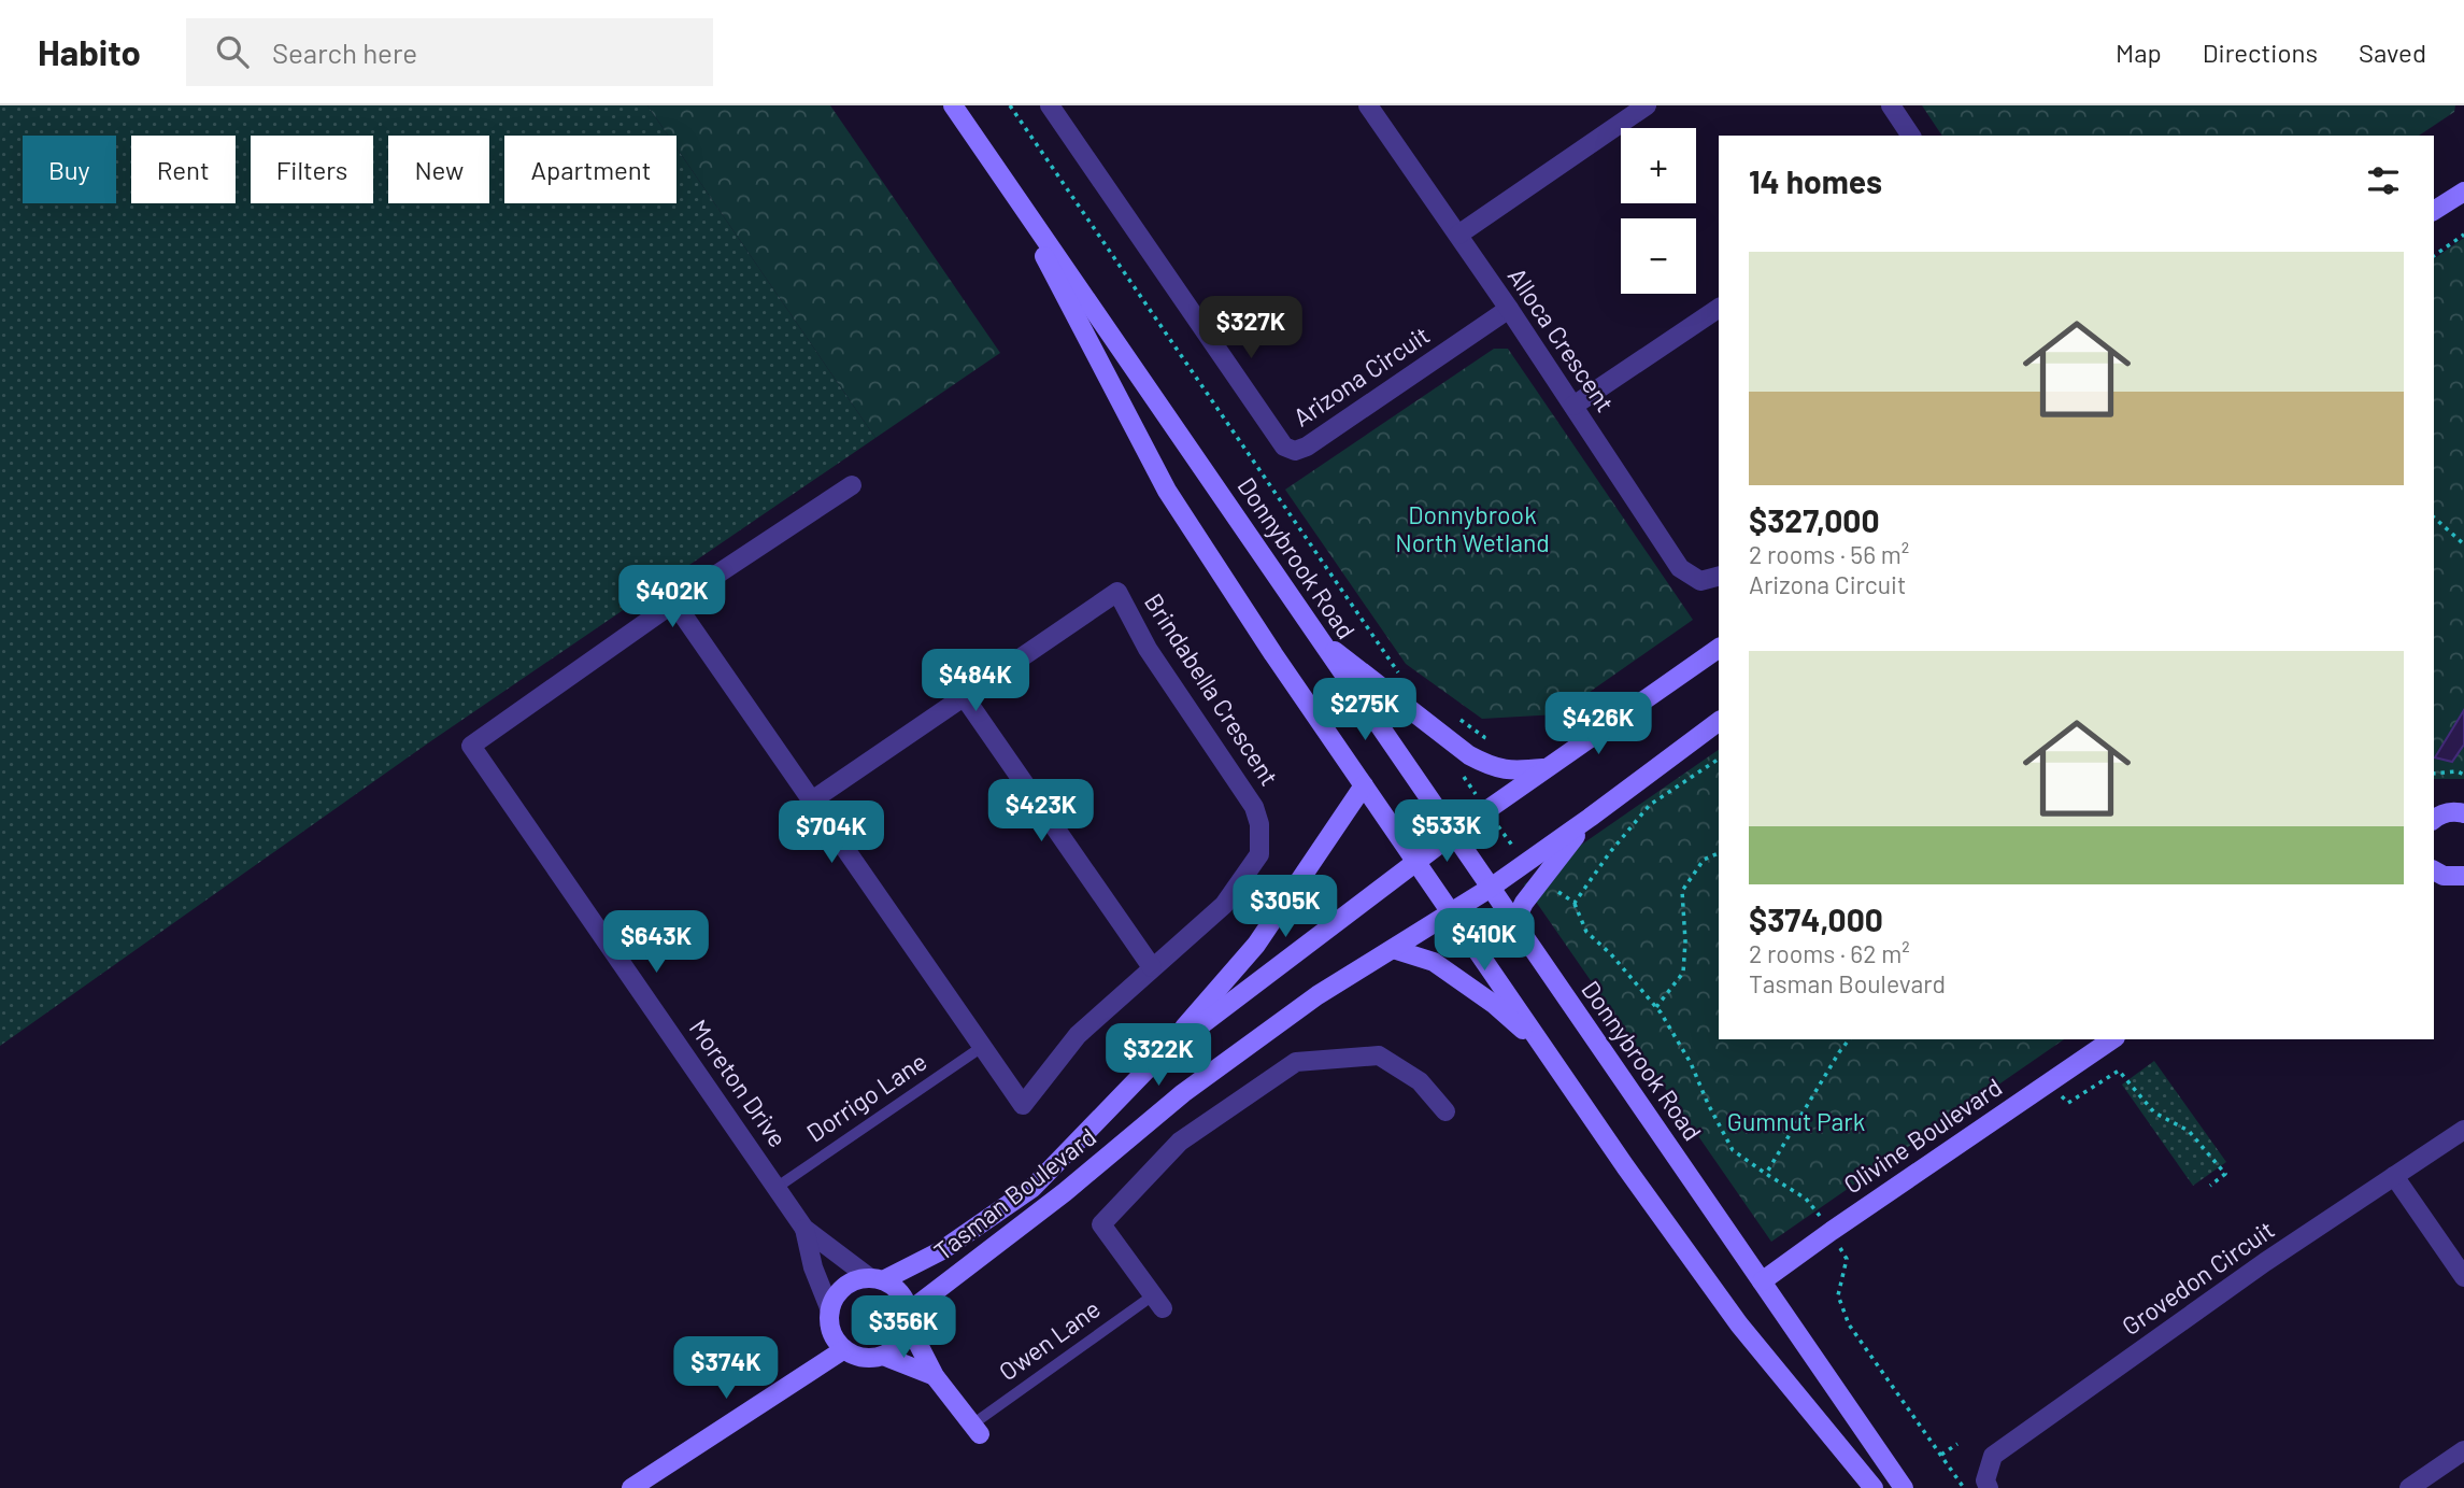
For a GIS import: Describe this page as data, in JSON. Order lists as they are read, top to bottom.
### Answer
{
  "streets": {
    "main road": ["Donnybrook Road", "Olivine Boulevard", "Tasman Boulevard"],
    "street": [
      "Alloca Crescent",
      "Arizona Circuit",
      "Brindabella Crescent",
      "Moreton Drive",
      "Grovedon Circuit"
    ],
    "lane": ["Dorrigo Lane", "Owen Lane"]
  },
  "crossings": [
    ["Alloca Crescent", "Arizona Circuit"],
    ["Donnybrook Road", "Olivine Boulevard"],
    ["Donnybrook Road", "Tasman Boulevard"],
    ["Brindabella Crescent", "Moreton Drive"],
    ["Brindabella Crescent", "Dorrigo Lane"],
    ["Moreton Drive", "Dorrigo Lane"],
    ["Moreton Drive", "Tasman Boulevard"]
  ],
  "parks": ["Donnybrook North Wetland", "Gumnut Park"],
  "page": {
    "header": "Habito",
    "search": "Search here",
    "nav": ["Map", "Directions", "Saved"],
    "map_buttons": ["+", "−"],
    "chip": [
      "Buy",
      "Rent",
      "Filters",
      "New",
      "Apartment"
    ],
    "heading": "14 homes",
    "list": [
      {
        "name": "$327,000",
        "note": "2 rooms · 56 m² · Arizona Circuit"
      },
      {
        "name": "$374,000",
        "note": "2 rooms · 62 m² · Tasman Boulevard"
      }
    ],
    "price": [
      "$327K",
      "$402K",
      "$484K",
      "$275K",
      "$426K",
      "$423K",
      "$533K",
      "$704K",
      "$305K",
      "$410K",
      "$643K",
      "$322K",
      "$356K",
      "$374K"
    ]
  }
}
